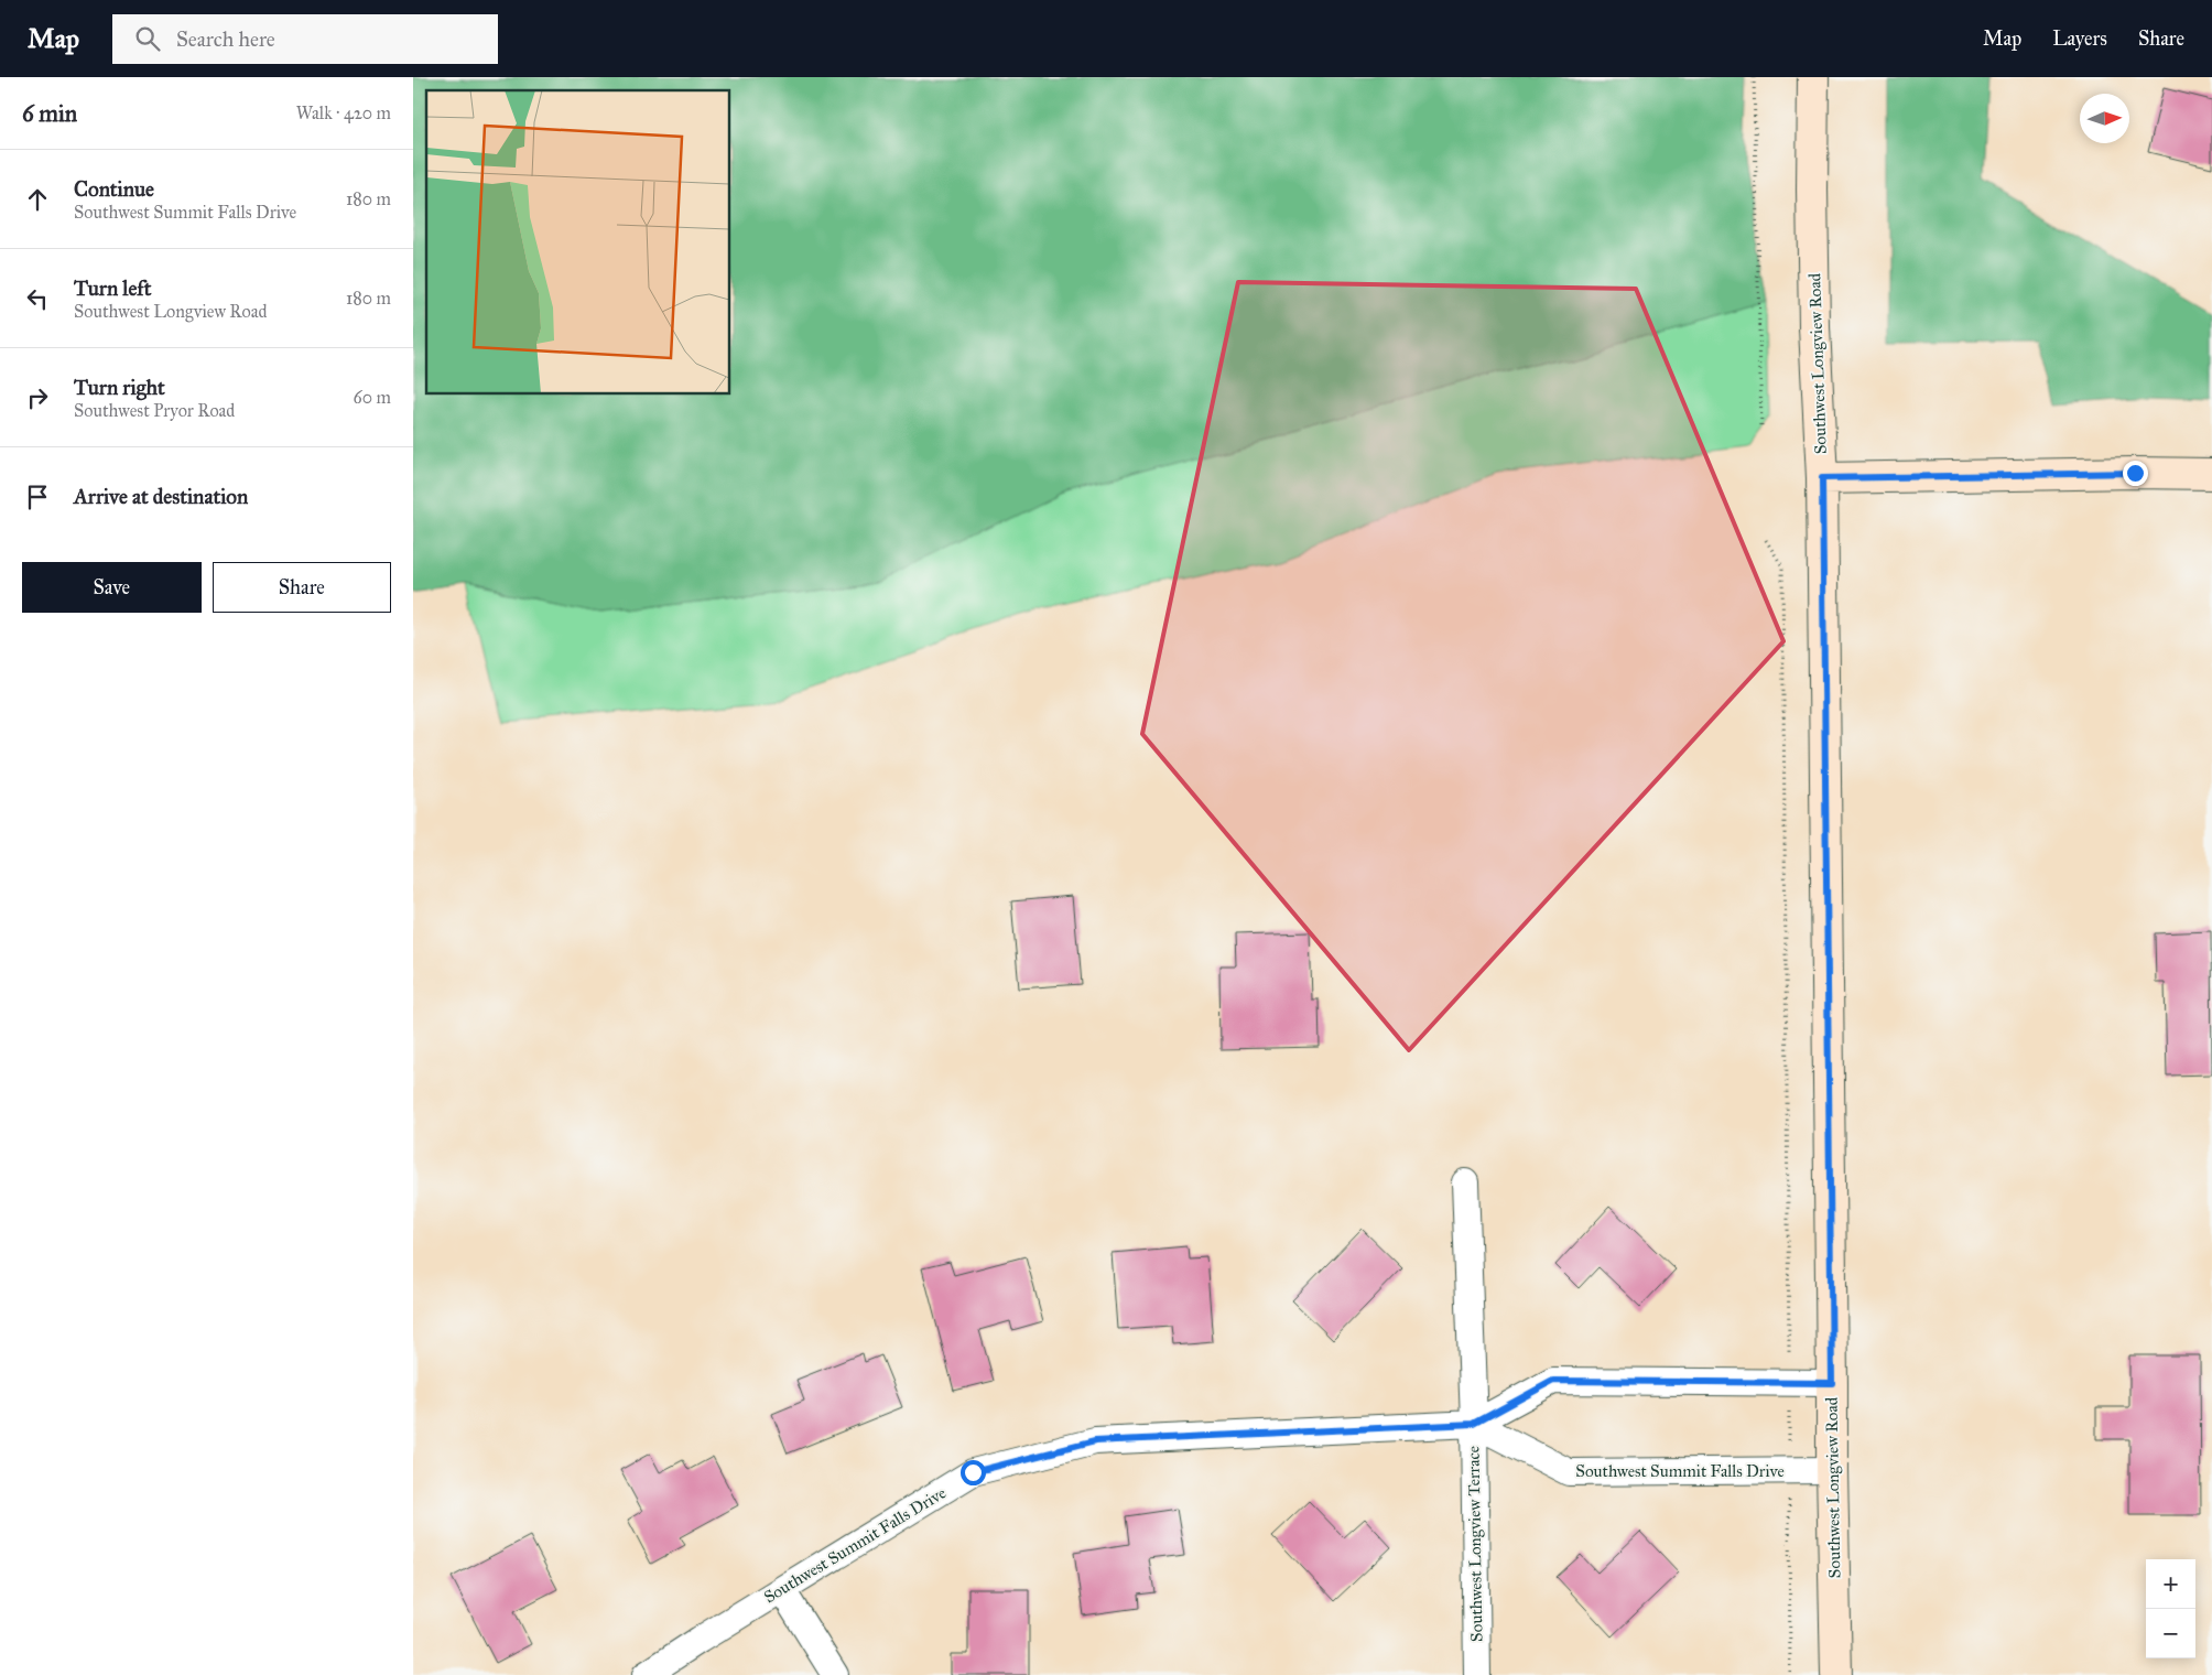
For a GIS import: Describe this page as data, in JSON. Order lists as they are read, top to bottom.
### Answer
{
  "streets": {
    "street": ["Southwest Longview Road", "Southwest Summit Falls Drive", "Southwest Longview Terrace"]
  },
  "crossings": [
    ["Southwest Longview Road", "Southwest Summit Falls Drive"],
    ["Southwest Summit Falls Drive", "Southwest Longview Terrace"]
  ],
  "north": "right",
  "page": {
    "header": "Map",
    "search": "Search here",
    "nav": ["Map", "Layers", "Share"],
    "heading": ["6 min", "Walk · 420 m"],
    "list": [
      ["Continue", "Southwest Summit Falls Drive", "180 m"],
      ["Turn left", "Southwest Longview Road", "180 m"],
      ["Turn right", "Southwest Pryor Road", "60 m"],
      "Arrive at destination"
    ],
    "buttons": ["Save", "Share"],
    "map_buttons": ["+", "−"]
  }
}
